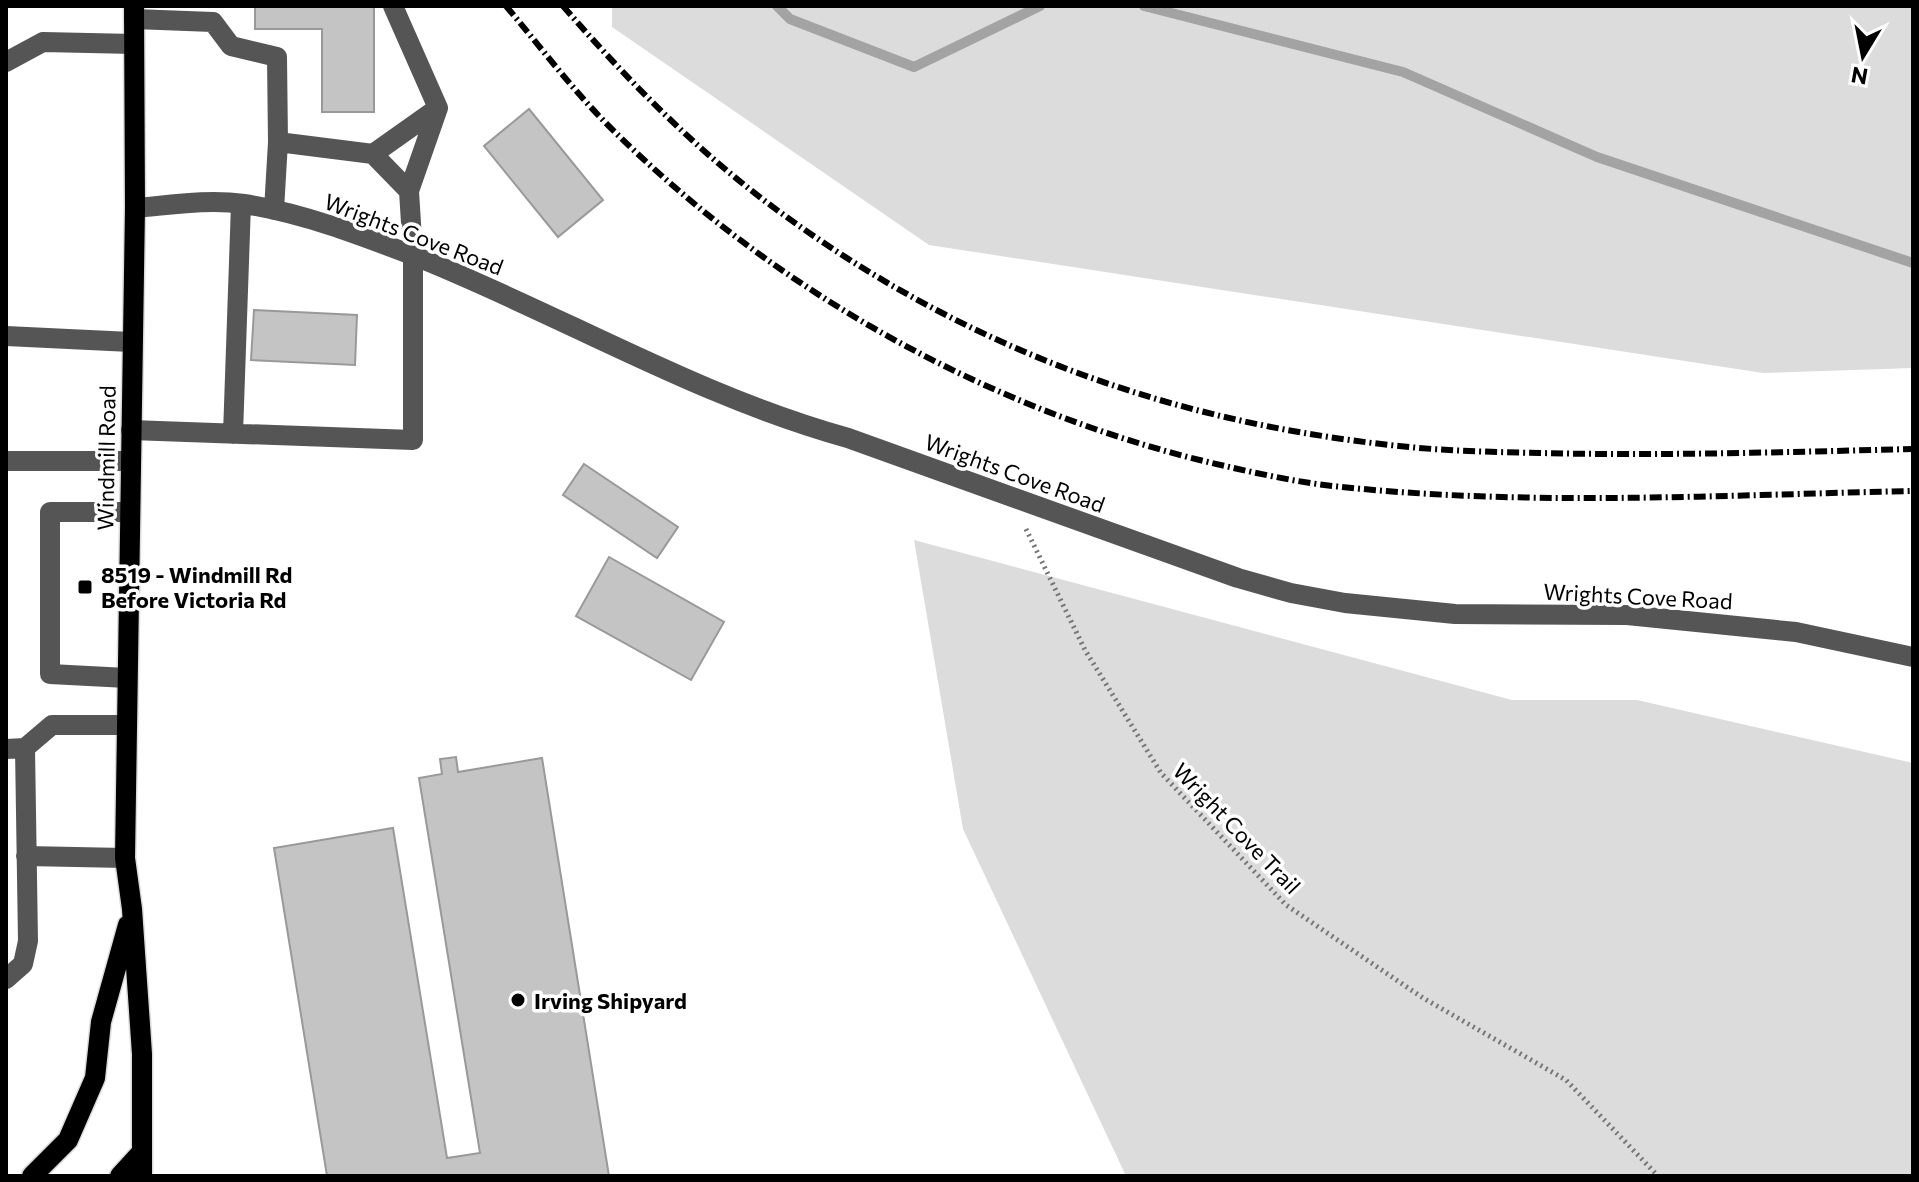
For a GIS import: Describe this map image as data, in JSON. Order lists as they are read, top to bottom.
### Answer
{
  "streets": {
    "main road": ["Windmill Road"],
    "street": ["Wrights Cove Road"],
    "path": ["Wright Cove Trail"]
  },
  "crossings": [
    ["Wrights Cove Road", "Windmill Road"],
    ["Wrights Cove Road", "Wright Cove Trail"]
  ],
  "places": {
    "transit": ["8519 - Windmill Rd Before Victoria Rd"],
    "other": ["Irving Shipyard"]
  },
  "north": "bottom"
}
